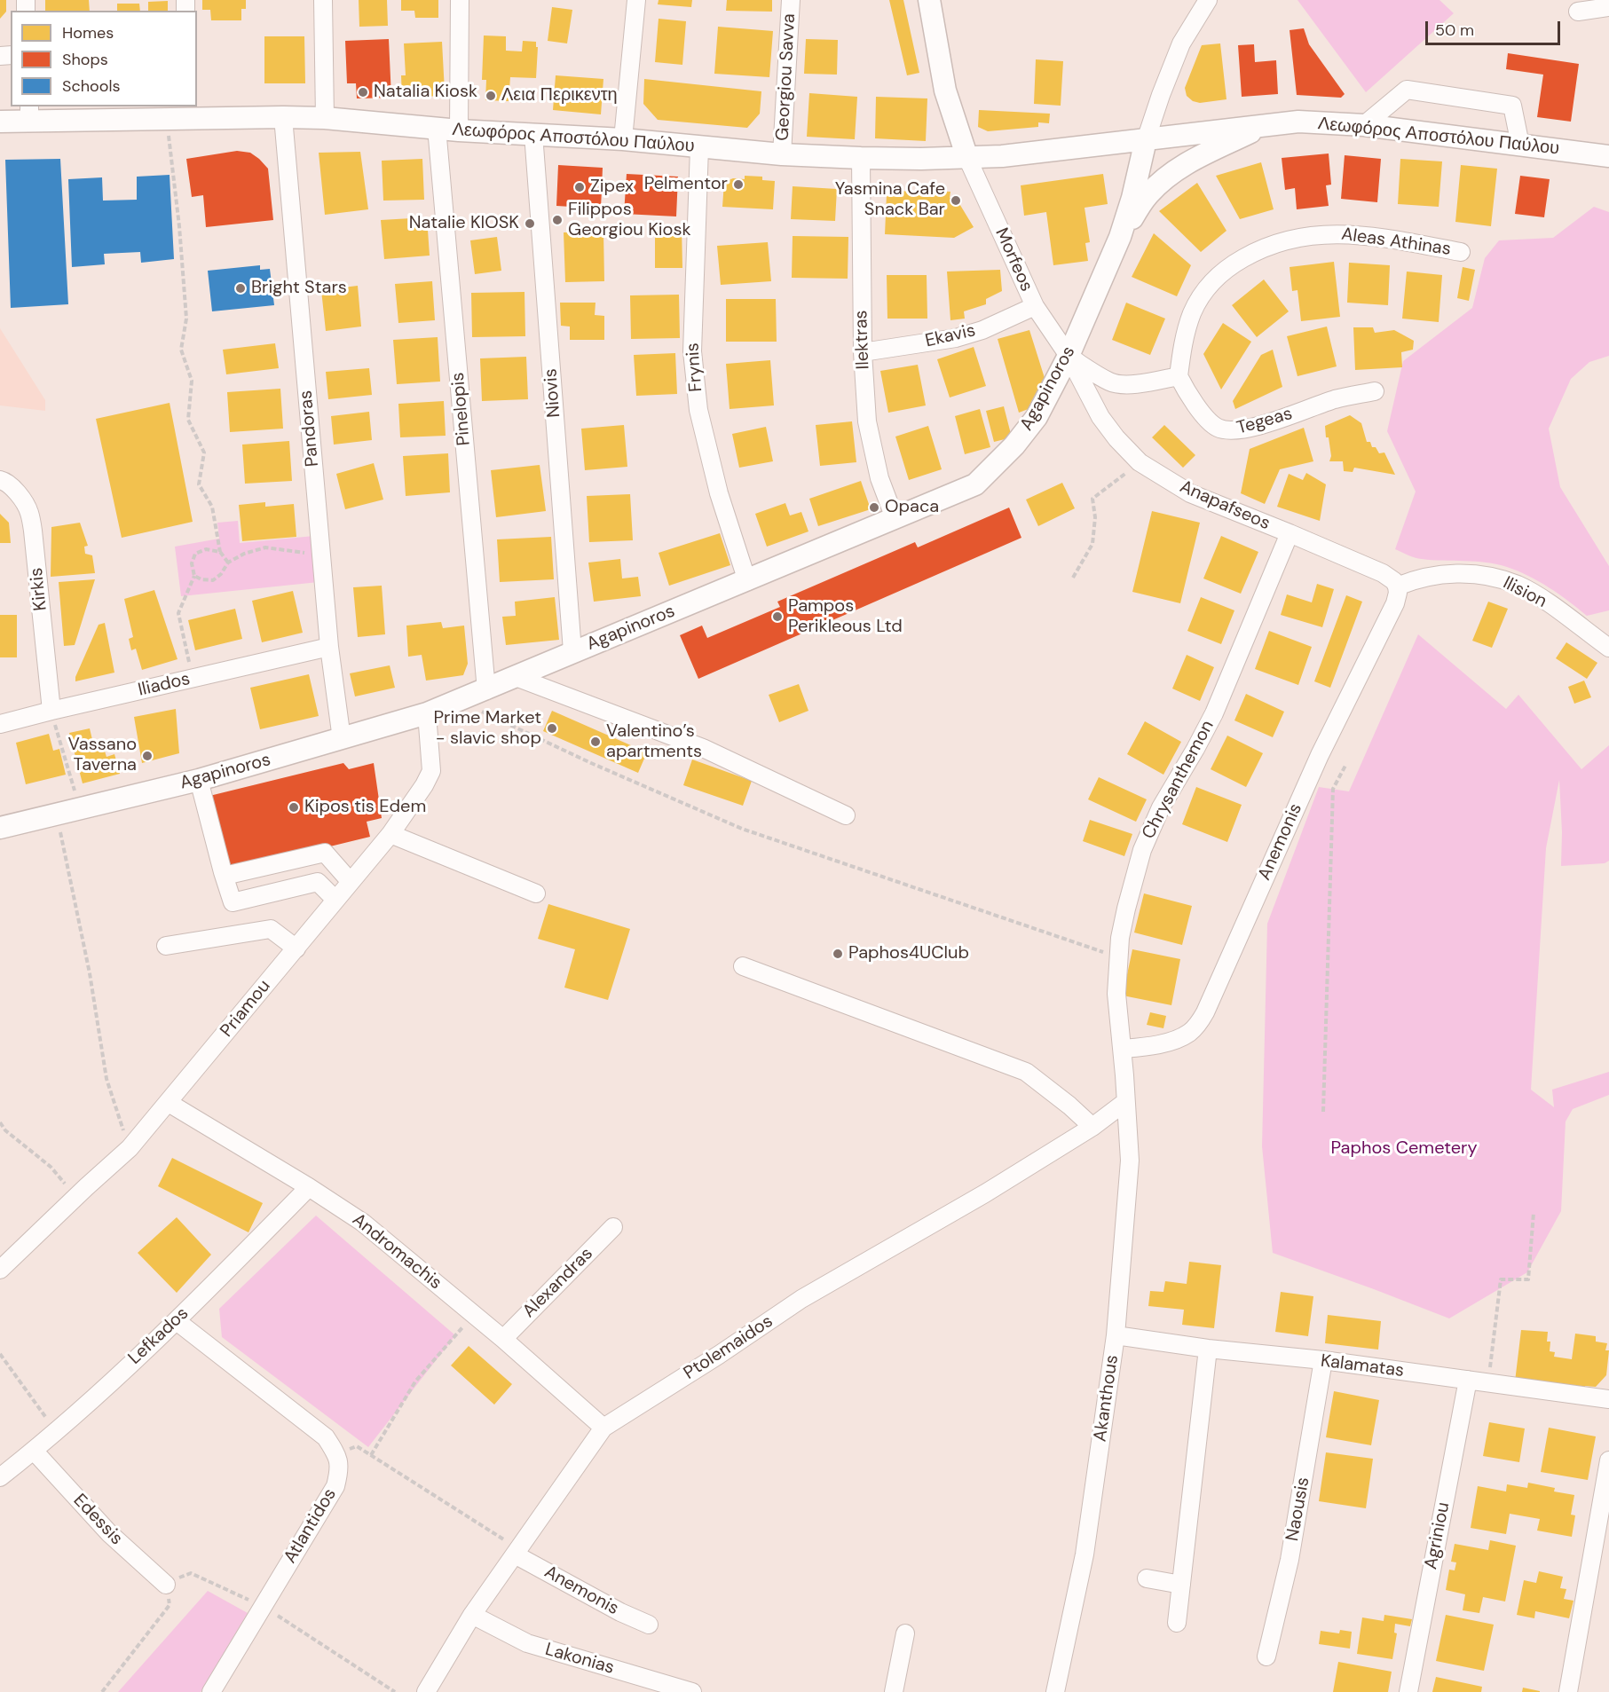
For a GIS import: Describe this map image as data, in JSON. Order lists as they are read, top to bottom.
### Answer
{
  "streets": {
    "main road": ["Λεωφόρος Αποστόλου Παύλου", "Agapinoros"],
    "street": [
      "Georgiou Savva",
      "Aleas Athinas",
      "Morfeos",
      "Ekavis",
      "Ilektras",
      "Frynis",
      "Niovis",
      "Pinelopis",
      "Tegeas",
      "Pandoras",
      "Anapafseos",
      "Kirkis",
      "Ilision",
      "Iliados",
      "Chrysanthemon",
      "Anemonis",
      "Priamou",
      "Andromachis",
      "Alexandras",
      "Lefkados",
      "Ptolemaidos",
      "Kalamatas",
      "Akanthous",
      "Naousis",
      "Edessis",
      "Atlantidos",
      "Agriniou",
      "Lakonias"
    ]
  },
  "crossings": [
    ["Georgiou Savva", "Λεωφόρος Αποστόλου Παύλου"],
    ["Λεωφόρος Αποστόλου Παύλου", "Morfeos"],
    ["Λεωφόρος Αποστόλου Παύλου", "Ilektras"],
    ["Λεωφόρος Αποστόλου Παύλου", "Frynis"],
    ["Λεωφόρος Αποστόλου Παύλου", "Niovis"],
    ["Λεωφόρος Αποστόλου Παύλου", "Pinelopis"],
    ["Λεωφόρος Αποστόλου Παύλου", "Pandoras"],
    ["Aleas Athinas", "Tegeas"],
    ["Morfeos", "Ekavis"],
    ["Morfeos", "Agapinoros"],
    ["Morfeos", "Anapafseos"],
    ["Ekavis", "Ilektras"],
    ["Ilektras", "Agapinoros"],
    ["Frynis", "Agapinoros"],
    ["Agapinoros", "Niovis"],
    ["Agapinoros", "Pinelopis"],
    ["Agapinoros", "Pandoras"],
    ["Agapinoros", "Anapafseos"],
    ["Agapinoros", "Priamou"],
    ["Pandoras", "Iliados"],
    ["Anapafseos", "Ilision"],
    ["Anapafseos", "Chrysanthemon"],
    ["Anapafseos", "Anemonis"],
    ["Kirkis", "Iliados"],
    ["Ilision", "Anemonis"],
    ["Chrysanthemon", "Anemonis"],
    ["Chrysanthemon", "Ptolemaidos"],
    ["Chrysanthemon", "Akanthous"],
    ["Anemonis", "Ptolemaidos"],
    ["Priamou", "Andromachis"],
    ["Andromachis", "Alexandras"],
    ["Andromachis", "Lefkados"],
    ["Andromachis", "Ptolemaidos"],
    ["Lefkados", "Edessis"],
    ["Ptolemaidos", "Akanthous"],
    ["Ptolemaidos", "Lakonias"],
    ["Kalamatas", "Akanthous"],
    ["Kalamatas", "Naousis"],
    ["Kalamatas", "Agriniou"]
  ],
  "parks": ["Paphos Cemetery"],
  "places": [
    "Natalia Kiosk",
    "Λεια Περικεντη",
    "Pelmentor",
    "Zipex",
    "Yasmina Cafe Snack Bar",
    "Filippos Georgiou Kiosk",
    "Natalie KIOSK",
    "Bright Stars",
    "Opaca",
    "Pampos Perikleous Ltd",
    "Prime Market - slavic shop",
    "Valentino’s apartments",
    "Vassano Taverna",
    "Kipos tis Edem",
    "Paphos4UClub"
  ],
  "legend": ["Homes", "Shops", "Schools"],
  "scale_bar": "50 m"
}
